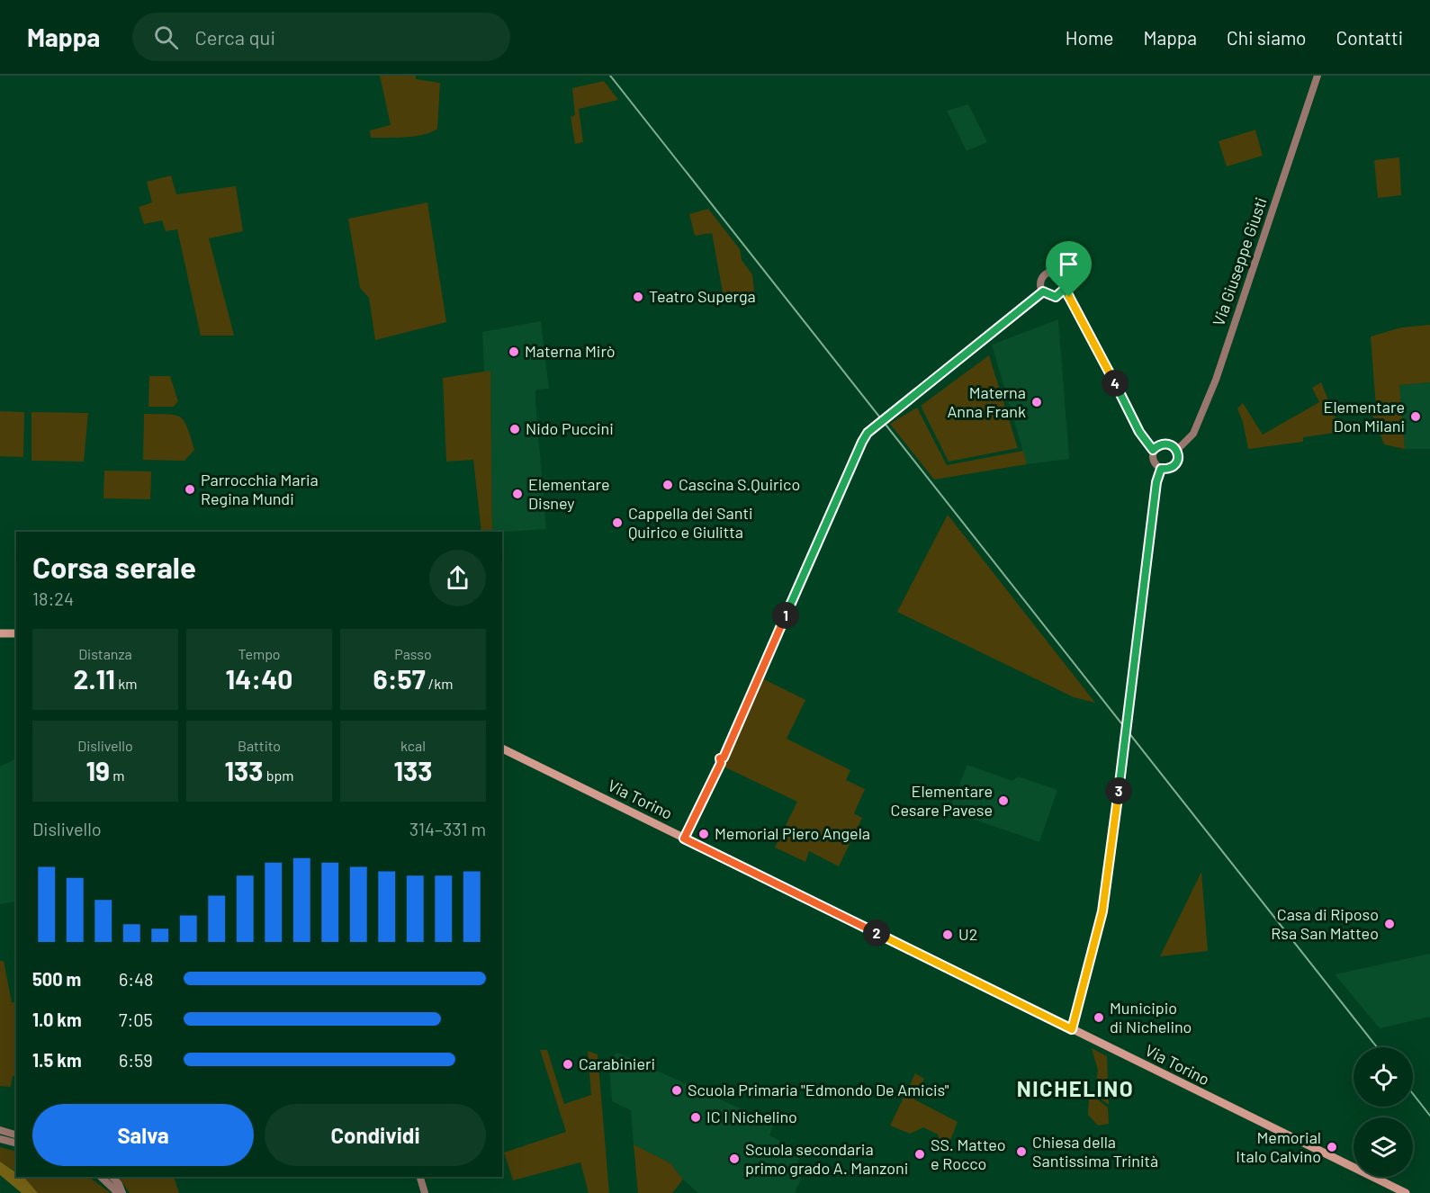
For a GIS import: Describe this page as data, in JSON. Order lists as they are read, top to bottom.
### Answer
{
  "streets": {
    "main road": ["Via Torino"],
    "street": ["Via Giuseppe Giusti"]
  },
  "districts": ["NICHELINO"],
  "places": [
    "Teatro Superga",
    "Materna Mirò",
    "Materna Anna Frank",
    "Elementare Don Milani",
    "Nido Puccini",
    "Cascina S.Quirico",
    "Parrocchia Maria Regina Mundi",
    "Elementare Disney",
    "Cappella dei Santi Quirico e Giulitta",
    "Elementare Cesare Pavese",
    "Memorial Piero Angela",
    "Casa di Riposo Rsa San Matteo",
    "U2",
    "Municipio di Nichelino",
    "Carabinieri",
    "Scuola Primaria \"Edmondo De Amicis\"",
    "IC I Nichelino",
    "Memorial Italo Calvino",
    "Chiesa della Santissima Trinità",
    "SS. Matteo e Rocco",
    "Scuola secondaria primo grado A. Manzoni"
  ],
  "page": {
    "header": "Mappa",
    "search": "Cerca qui",
    "nav": [
      "Home",
      "Mappa",
      "Chi siamo",
      "Contatti"
    ],
    "pins": [
      "4",
      "1",
      "3",
      "2"
    ],
    "heading": ["Corsa serale", "18:24"],
    "stats": [
      ["Distanza", "2.11 km"],
      ["Tempo", "14:40"],
      ["Passo", "6:57 /km"],
      ["Dislivello", "19 m"],
      ["Battito", "133 bpm"],
      ["kcal", "133"]
    ],
    "chart": ["Dislivello", "314–331 m"],
    "list": [
      {
        "name": "500 m",
        "note": "6:48"
      },
      {
        "name": "1.0 km",
        "note": "7:05"
      },
      {
        "name": "1.5 km",
        "note": "6:59"
      }
    ],
    "buttons": ["Salva", "Condividi"]
  }
}
